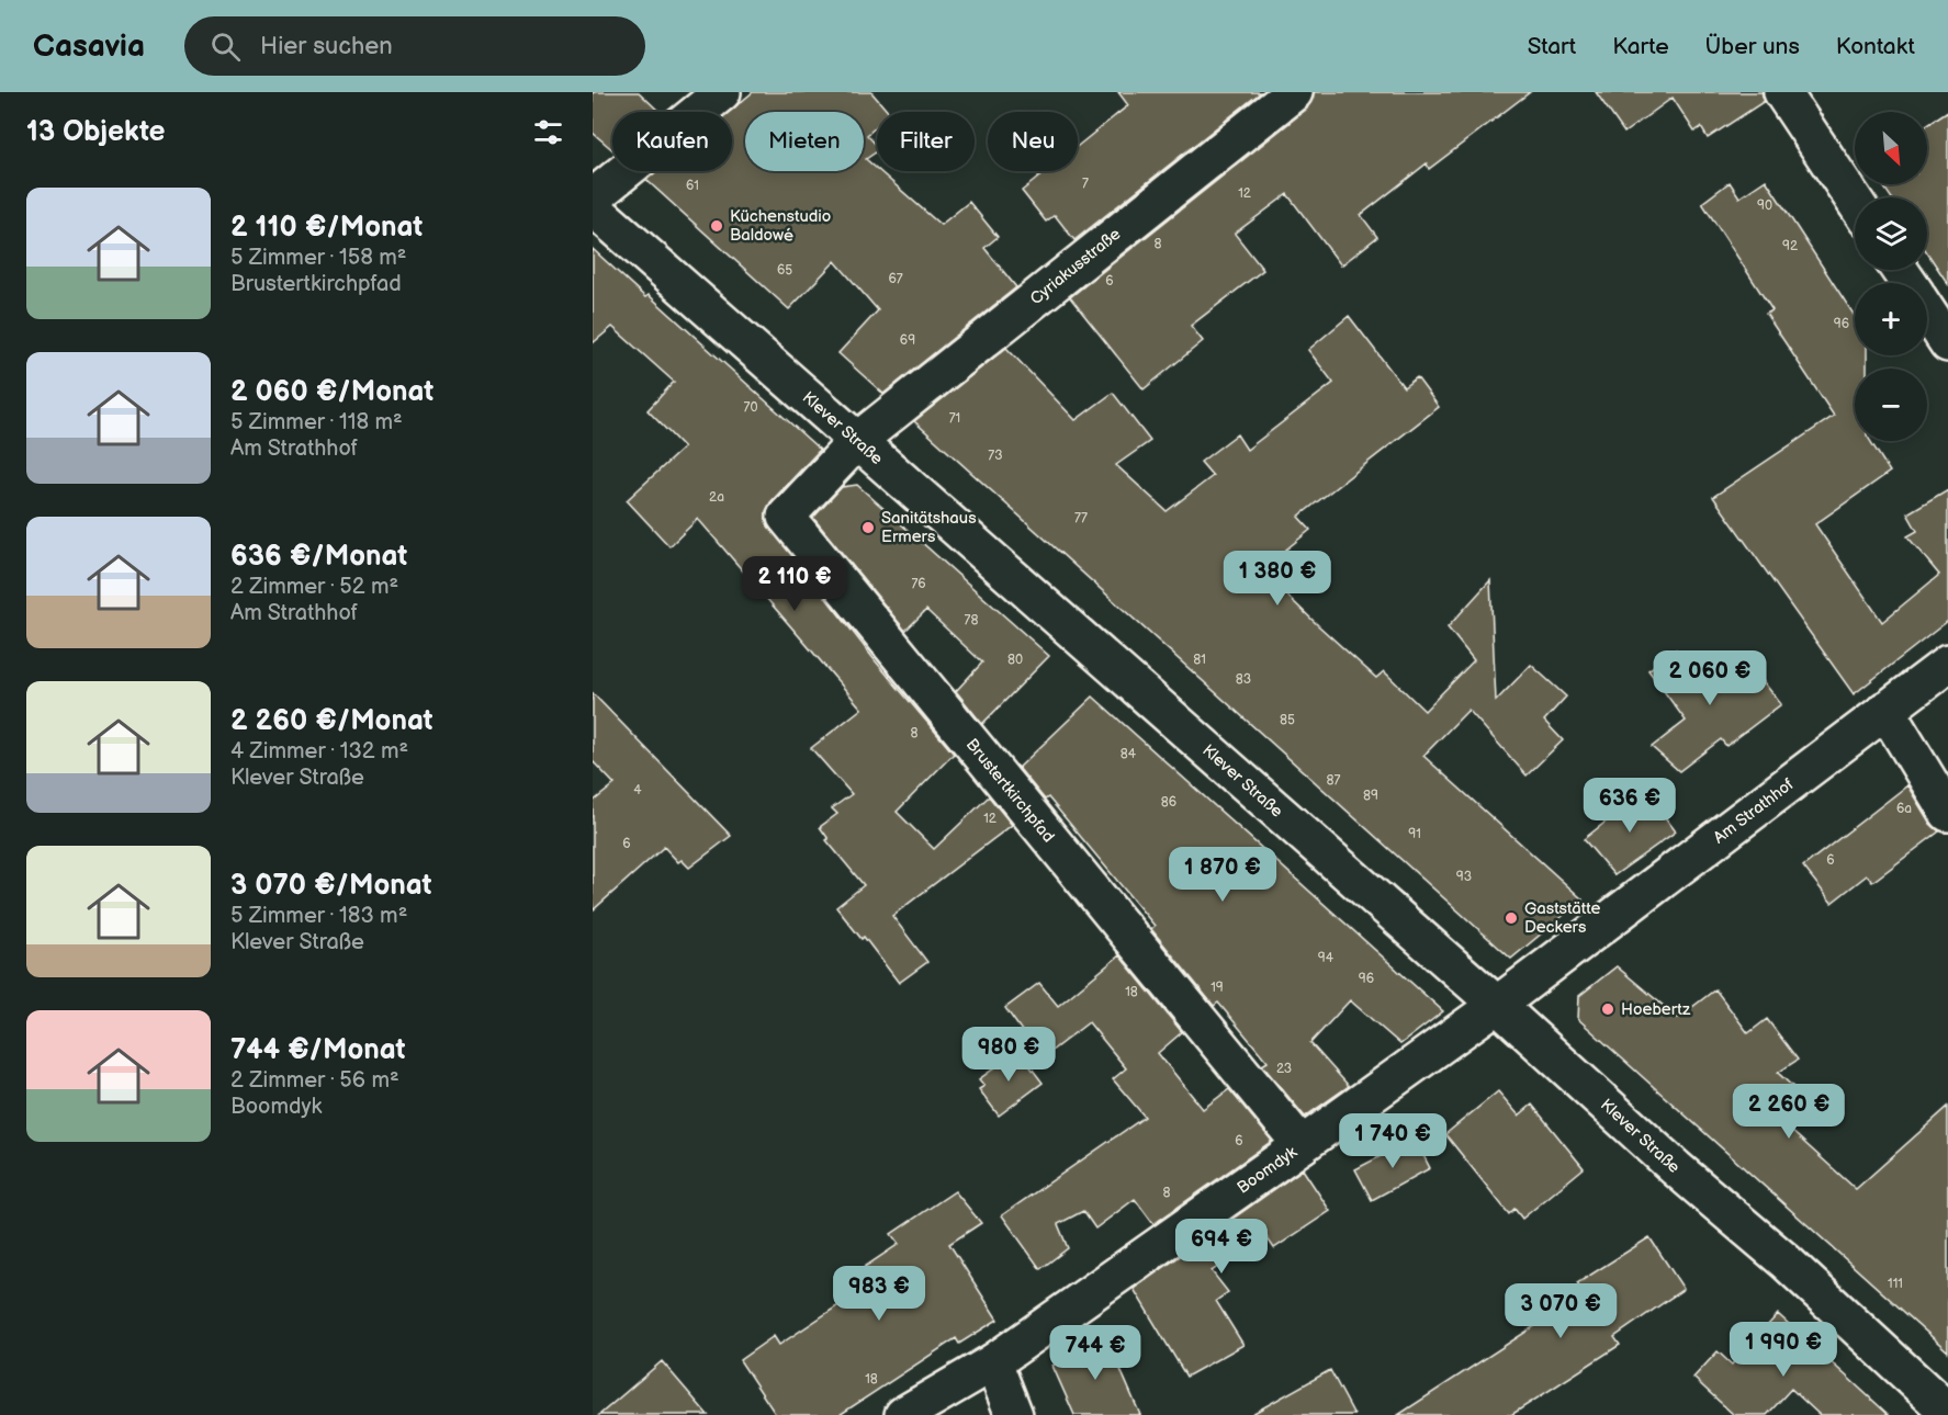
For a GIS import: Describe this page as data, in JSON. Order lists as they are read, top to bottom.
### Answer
{
  "streets": {
    "street": [
      "Cyriakusstraße",
      "Klever Straße",
      "Brustertkirchpfad",
      "Am Strathhof",
      "Boomdyk"
    ]
  },
  "crossings": [
    ["Cyriakusstraße", "Klever Straße"],
    ["Cyriakusstraße", "Brustertkirchpfad"],
    ["Klever Straße", "Brustertkirchpfad"],
    ["Klever Straße", "Am Strathhof"],
    ["Klever Straße", "Boomdyk"],
    ["Brustertkirchpfad", "Boomdyk"],
    ["Am Strathhof", "Boomdyk"]
  ],
  "places": [
    "Küchenstudio Baldowé",
    "Sanitätshaus Ermers",
    "Gaststätte Deckers",
    "Hoebertz"
  ],
  "house_numbers": [
    "7",
    "61",
    "12",
    "90",
    "8",
    "92",
    "65",
    "67",
    "6",
    "96",
    "69",
    "70",
    "71",
    "73",
    "2a",
    "77",
    "76",
    "78",
    "80",
    "81",
    "83",
    "85",
    "8",
    "84",
    "87",
    "4",
    "89",
    "86",
    "6a",
    "12",
    "91",
    "6",
    "6",
    "93",
    "94",
    "96",
    "19",
    "18",
    "23",
    "6",
    "8",
    "111",
    "18"
  ],
  "north": "bottom right",
  "page": {
    "header": "Casavia",
    "search": "Hier suchen",
    "nav": [
      "Start",
      "Karte",
      "Über uns",
      "Kontakt"
    ],
    "heading": "13 Objekte",
    "map_buttons": ["+", "−"],
    "chip": [
      "Kaufen",
      "Mieten",
      "Filter",
      "Neu"
    ],
    "list": [
      {
        "name": "2 110 €/Monat",
        "note": "5 Zimmer · 158 m² · Brustertkirchpfad"
      },
      {
        "name": "2 060 €/Monat",
        "note": "5 Zimmer · 118 m² · Am Strathhof"
      },
      {
        "name": "636 €/Monat",
        "note": "2 Zimmer · 52 m² · Am Strathhof"
      },
      {
        "name": "2 260 €/Monat",
        "note": "4 Zimmer · 132 m² · Klever Straße"
      },
      {
        "name": "3 070 €/Monat",
        "note": "5 Zimmer · 183 m² · Klever Straße"
      },
      {
        "name": "744 €/Monat",
        "note": "2 Zimmer · 56 m² · Boomdyk"
      }
    ],
    "price": [
      "1 380 €",
      "2 110 €",
      "2 060 €",
      "636 €",
      "1 870 €",
      "980 €",
      "2 260 €",
      "1 740 €",
      "694 €",
      "983 €",
      "3 070 €",
      "1 990 €",
      "744 €"
    ]
  }
}
